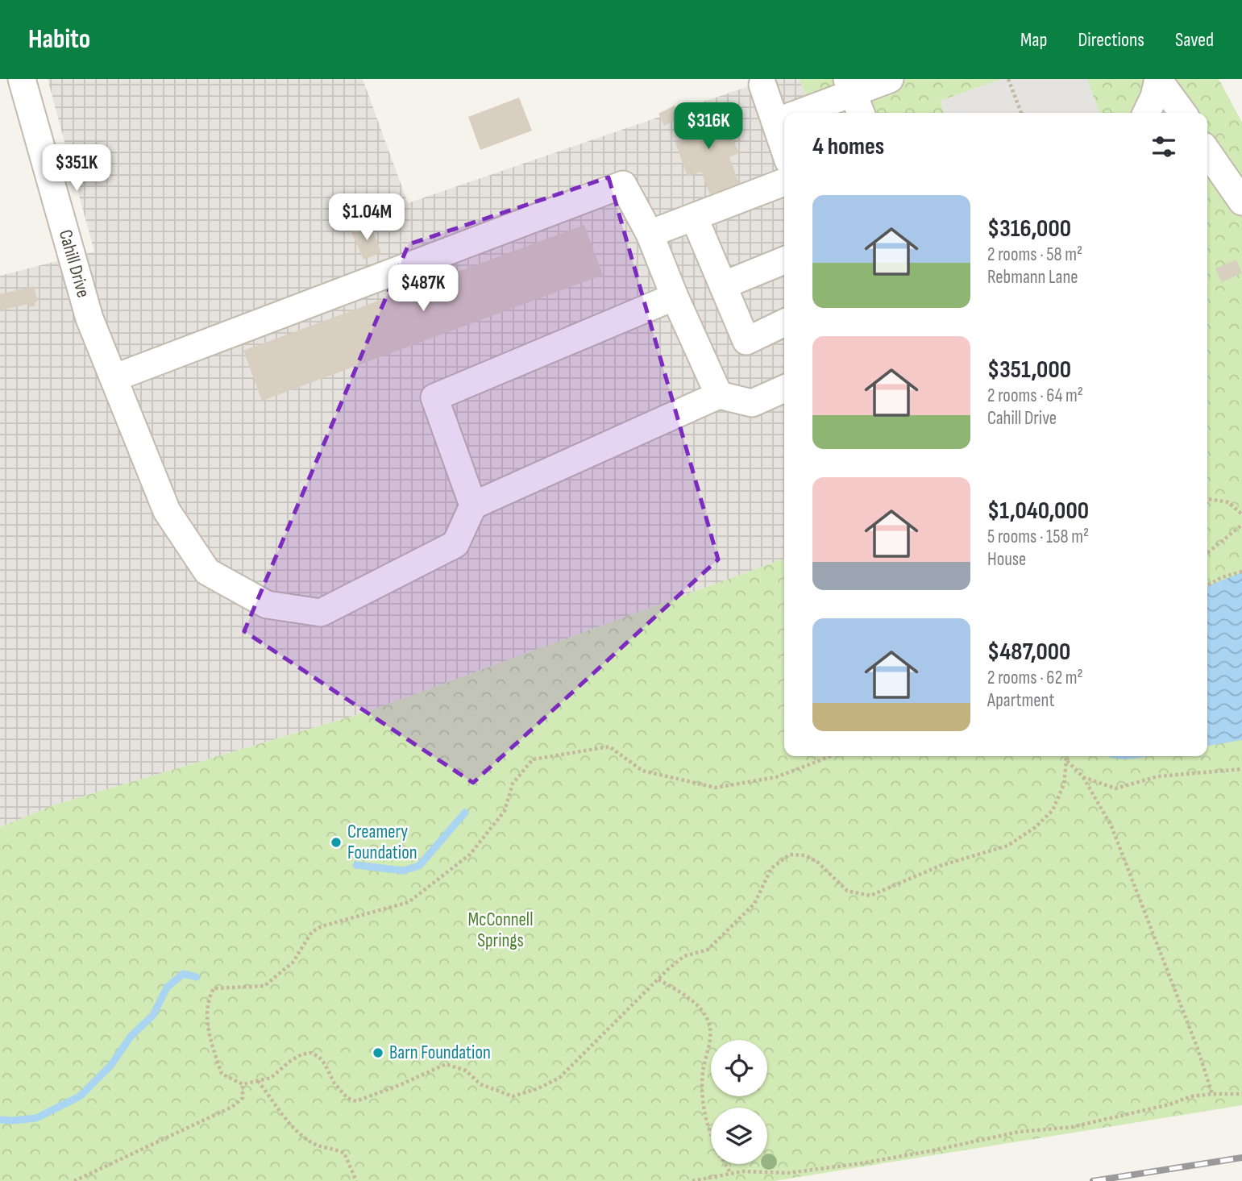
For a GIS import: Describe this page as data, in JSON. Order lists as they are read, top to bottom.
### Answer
{
  "streets": {
    "street": ["Cahill Drive"]
  },
  "parks": ["McConnell Springs"],
  "places": ["Creamery Foundation", "Barn Foundation"],
  "page": {
    "header": "Habito",
    "nav": ["Map", "Directions", "Saved"],
    "price": [
      "$316K",
      "$351K",
      "$1.04M",
      "$487K"
    ],
    "heading": "4 homes",
    "list": [
      {
        "name": "$316,000",
        "note": "2 rooms · 58 m² · Rebmann Lane"
      },
      {
        "name": "$351,000",
        "note": "2 rooms · 64 m² · Cahill Drive"
      },
      {
        "name": "$1,040,000",
        "note": "5 rooms · 158 m² · House"
      },
      {
        "name": "$487,000",
        "note": "2 rooms · 62 m² · Apartment"
      }
    ]
  }
}
